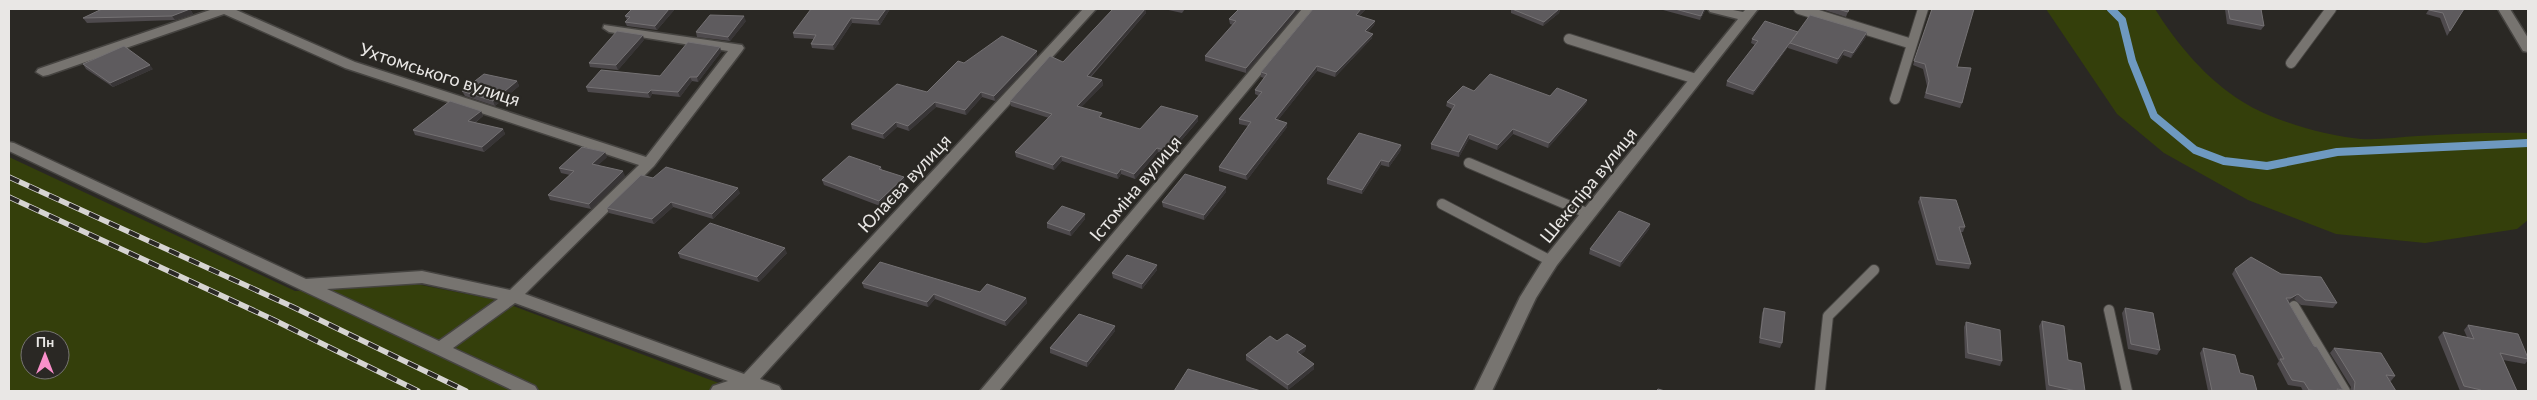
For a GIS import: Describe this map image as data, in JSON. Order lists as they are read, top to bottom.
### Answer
{
  "streets": {
    "street": [
      "Ухтомського вулиця",
      "Юлаєва вулиця",
      "Шекспіра вулиця",
      "Істоміна вулиця"
    ]
  },
  "north": "top"
}
